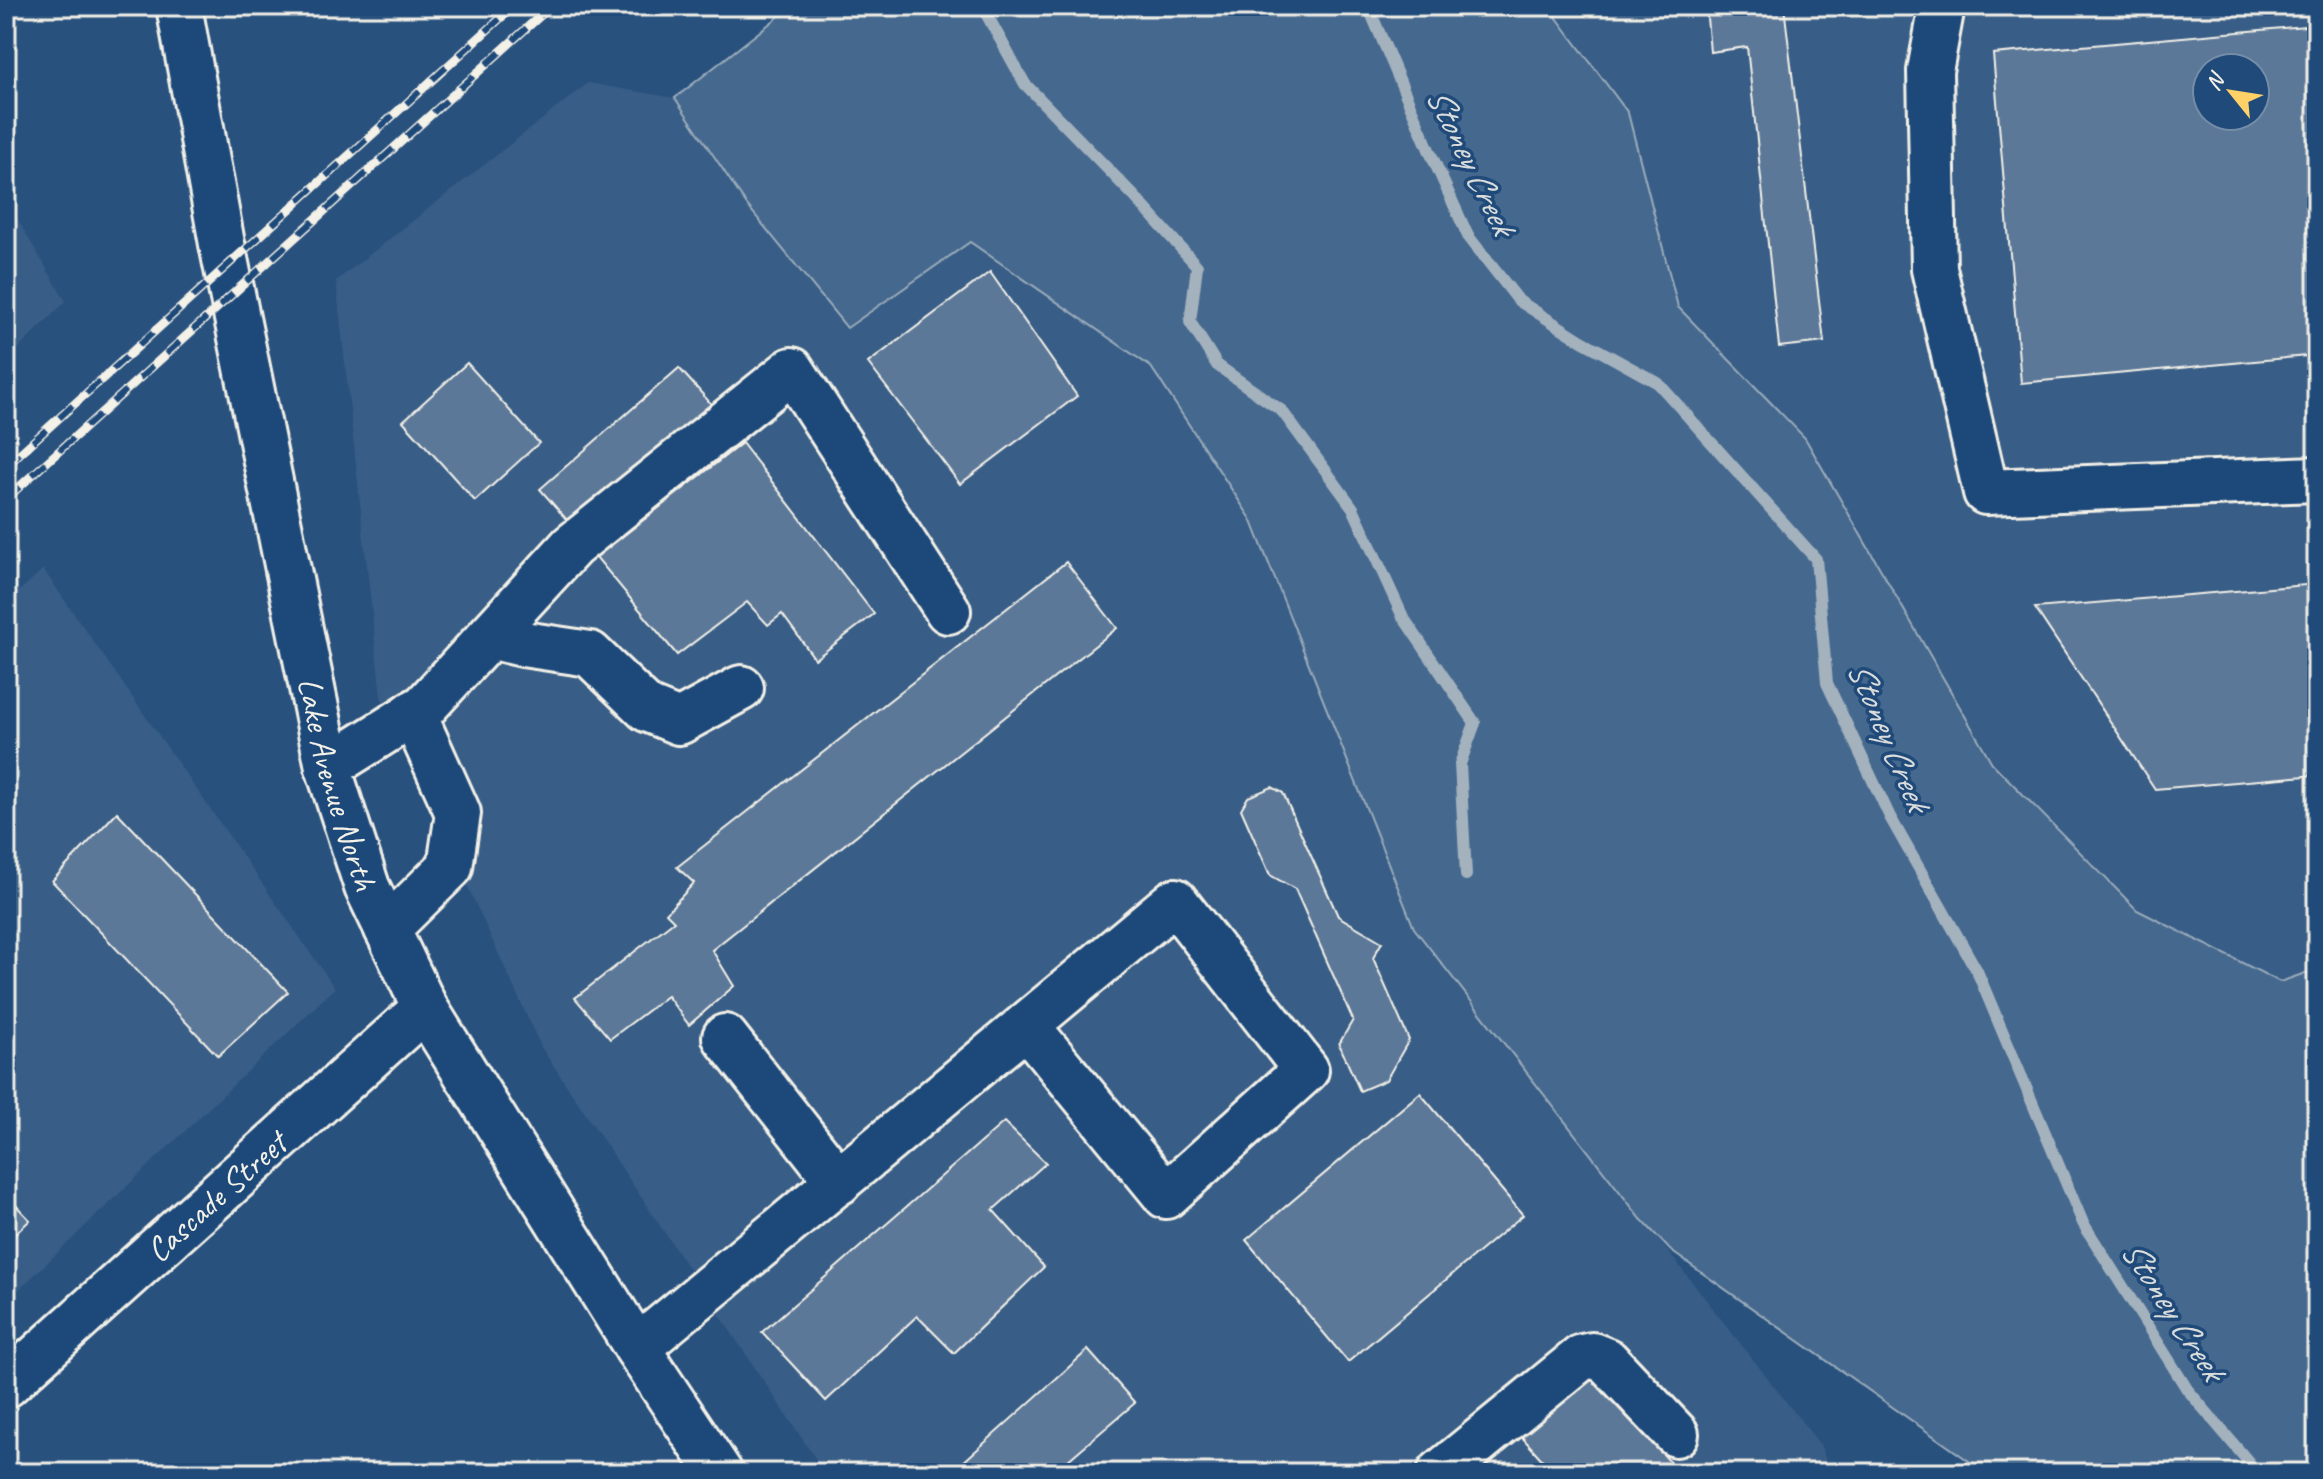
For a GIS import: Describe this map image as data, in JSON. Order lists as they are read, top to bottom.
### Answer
{
  "streets": {
    "street": ["Lake Avenue North", "Cascade Street"]
  },
  "crossings": [
    ["Lake Avenue North", "Cascade Street"]
  ],
  "water": ["Stoney Creek"],
  "north": "top left"
}
